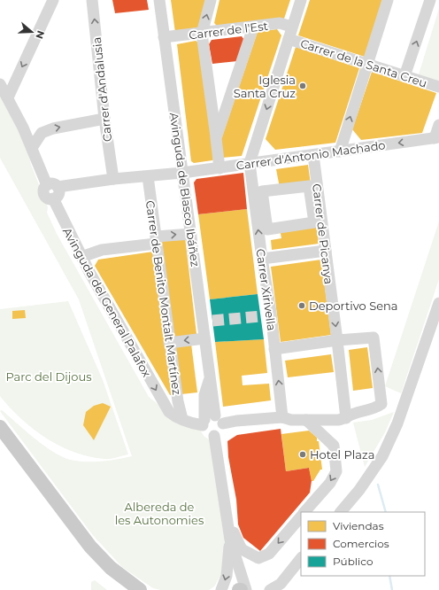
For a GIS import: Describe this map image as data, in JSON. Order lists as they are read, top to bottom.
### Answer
{
  "streets": {
    "street": [
      "Carrer de l'Est",
      "Carrer de la Santa Creu",
      "Carrer d'Andalusia",
      "Carrer d'Antonio Machado",
      "Avinguda de Blasco Ibáñez",
      "Carrer de Picanya",
      "Carrer Xirivella",
      "Carrer de Benito Montalt Martínez",
      "Avinguda del General Palafox"
    ]
  },
  "crossings": [
    ["Carrer de l'Est", "Avinguda de Blasco Ibáñez"],
    ["Carrer d'Andalusia", "Carrer d'Antonio Machado"],
    ["Carrer d'Antonio Machado", "Avinguda de Blasco Ibáñez"],
    ["Carrer d'Antonio Machado", "Carrer de Picanya"],
    ["Carrer d'Antonio Machado", "Carrer Xirivella"],
    ["Carrer d'Antonio Machado", "Carrer de Benito Montalt Martínez"],
    ["Carrer d'Antonio Machado", "Avinguda del General Palafox"],
    ["Avinguda de Blasco Ibáñez", "Avinguda del General Palafox"],
    ["Carrer de Benito Montalt Martínez", "Avinguda del General Palafox"]
  ],
  "one_way": ["Carrer Xirivella", "Avinguda del General Palafox"],
  "parks": ["Parc del Dijous", "Albereda de les Autonomies"],
  "places": ["Iglesia Santa Cruz", "Deportivo Sena", "Hotel Plaza"],
  "legend": ["Viviendas", "Comercios", "Público"],
  "north": "right"
}
